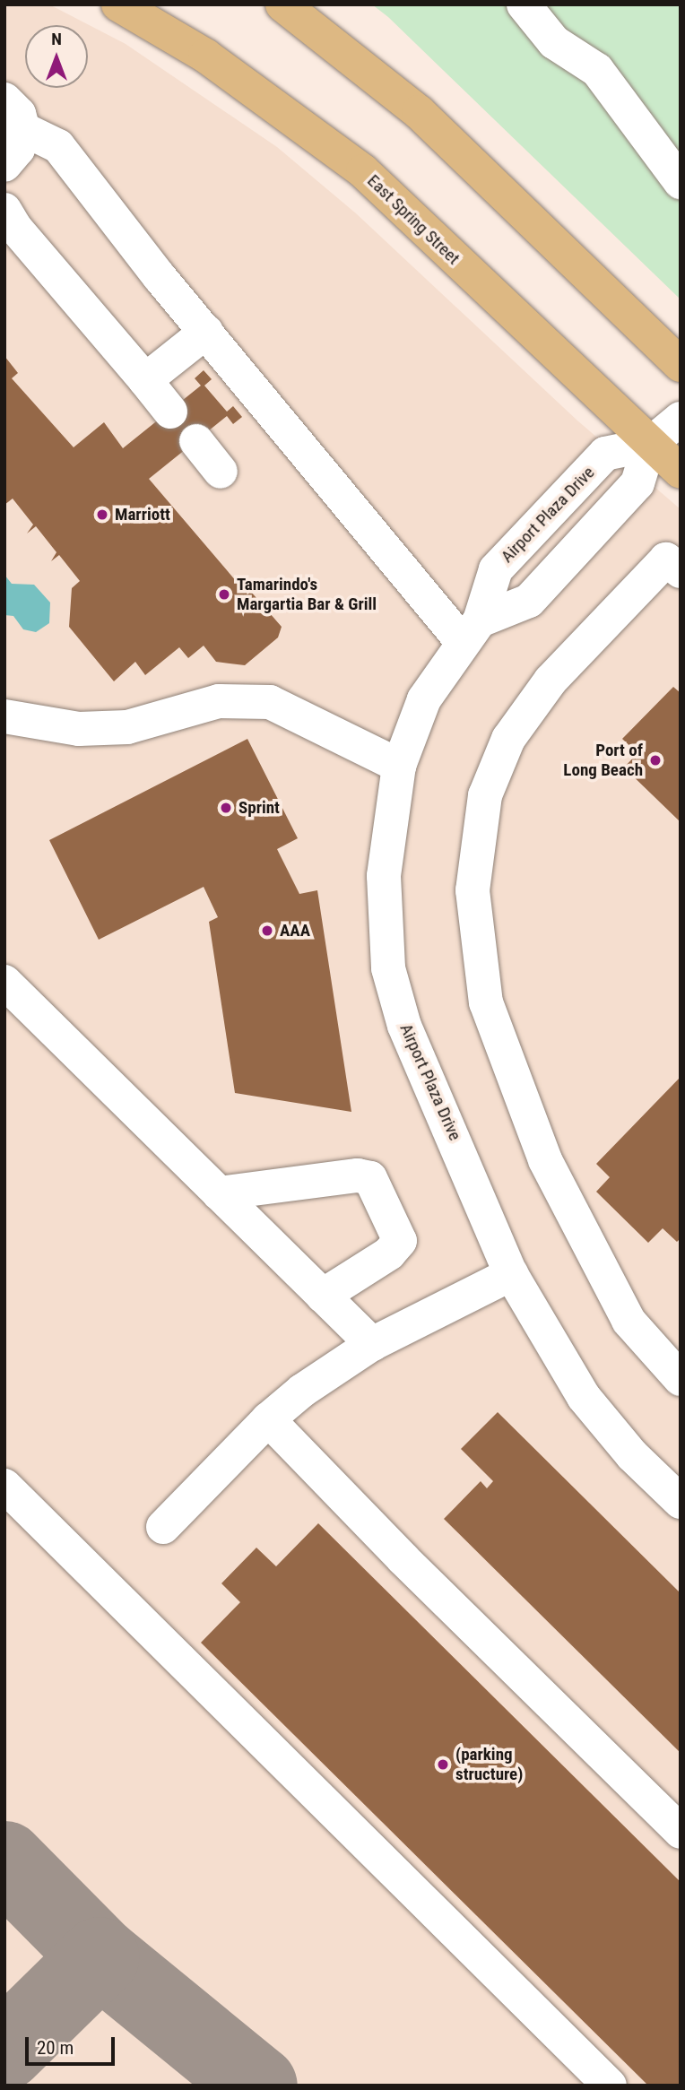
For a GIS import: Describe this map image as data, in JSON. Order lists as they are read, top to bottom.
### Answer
{
  "streets": {
    "main road": ["East Spring Street"],
    "street": ["Airport Plaza Drive"]
  },
  "crossings": [
    ["East Spring Street", "Airport Plaza Drive"]
  ],
  "places": [
    "Marriott",
    "Tamarindo's Margartia Bar & Grill",
    "Port of Long Beach",
    "Sprint",
    "AAA",
    "(parking structure)"
  ],
  "scale_bar": "20 m",
  "north": "top"
}
